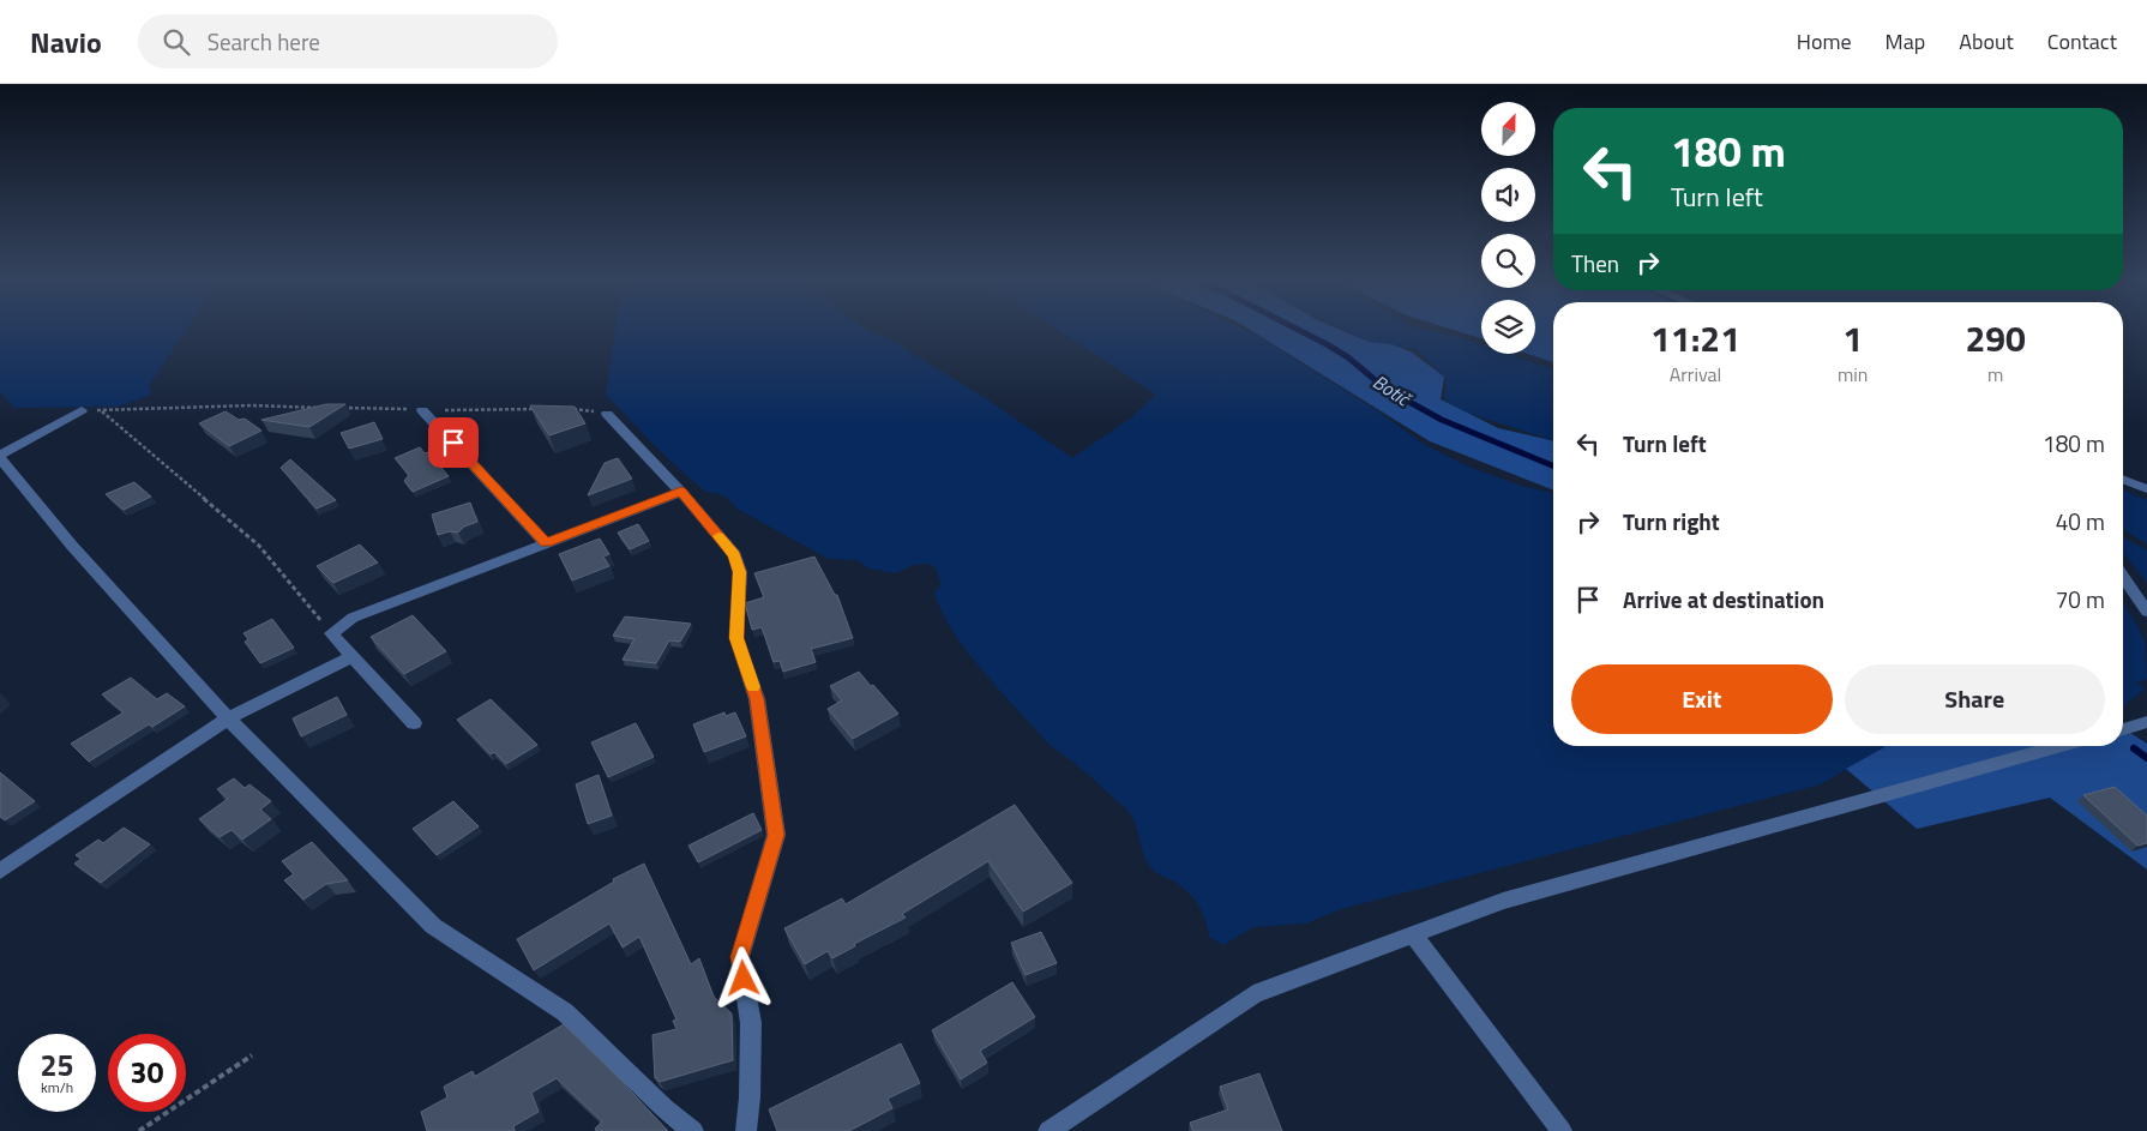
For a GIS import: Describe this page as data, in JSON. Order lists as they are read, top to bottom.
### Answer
{
  "water": ["Botič"],
  "north": "top",
  "page": {
    "header": "Navio",
    "search": "Search here",
    "nav": [
      "Home",
      "Map",
      "About",
      "Contact"
    ],
    "turn": ["180 m", "Turn left"],
    "then": "Then",
    "eta": [
      "11:21",
      "Arrival",
      "1",
      "min",
      "290",
      "m"
    ],
    "list": [
      {
        "name": "Turn left",
        "value": "180 m"
      },
      {
        "name": "Turn right",
        "value": "40 m"
      },
      {
        "name": "Arrive at destination",
        "value": "70 m"
      }
    ],
    "buttons": ["Exit", "Share"],
    "speed": "25 km/h",
    "limit": "30"
  }
}
